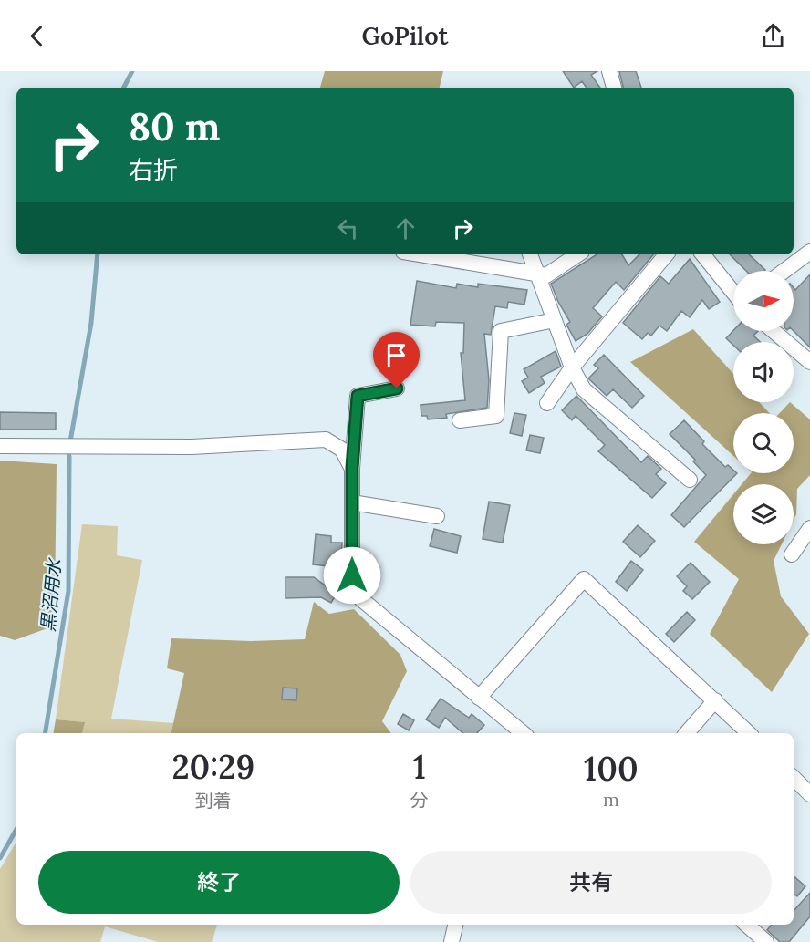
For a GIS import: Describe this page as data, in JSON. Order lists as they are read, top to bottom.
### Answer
{
  "water": ["黒沼用水"],
  "north": "right",
  "page": {
    "header": "GoPilot",
    "turn": ["80 m", "右折"],
    "eta": [
      "20:29",
      "到着",
      "1",
      "分",
      "100",
      "m"
    ],
    "buttons": ["終了", "共有"]
  }
}
